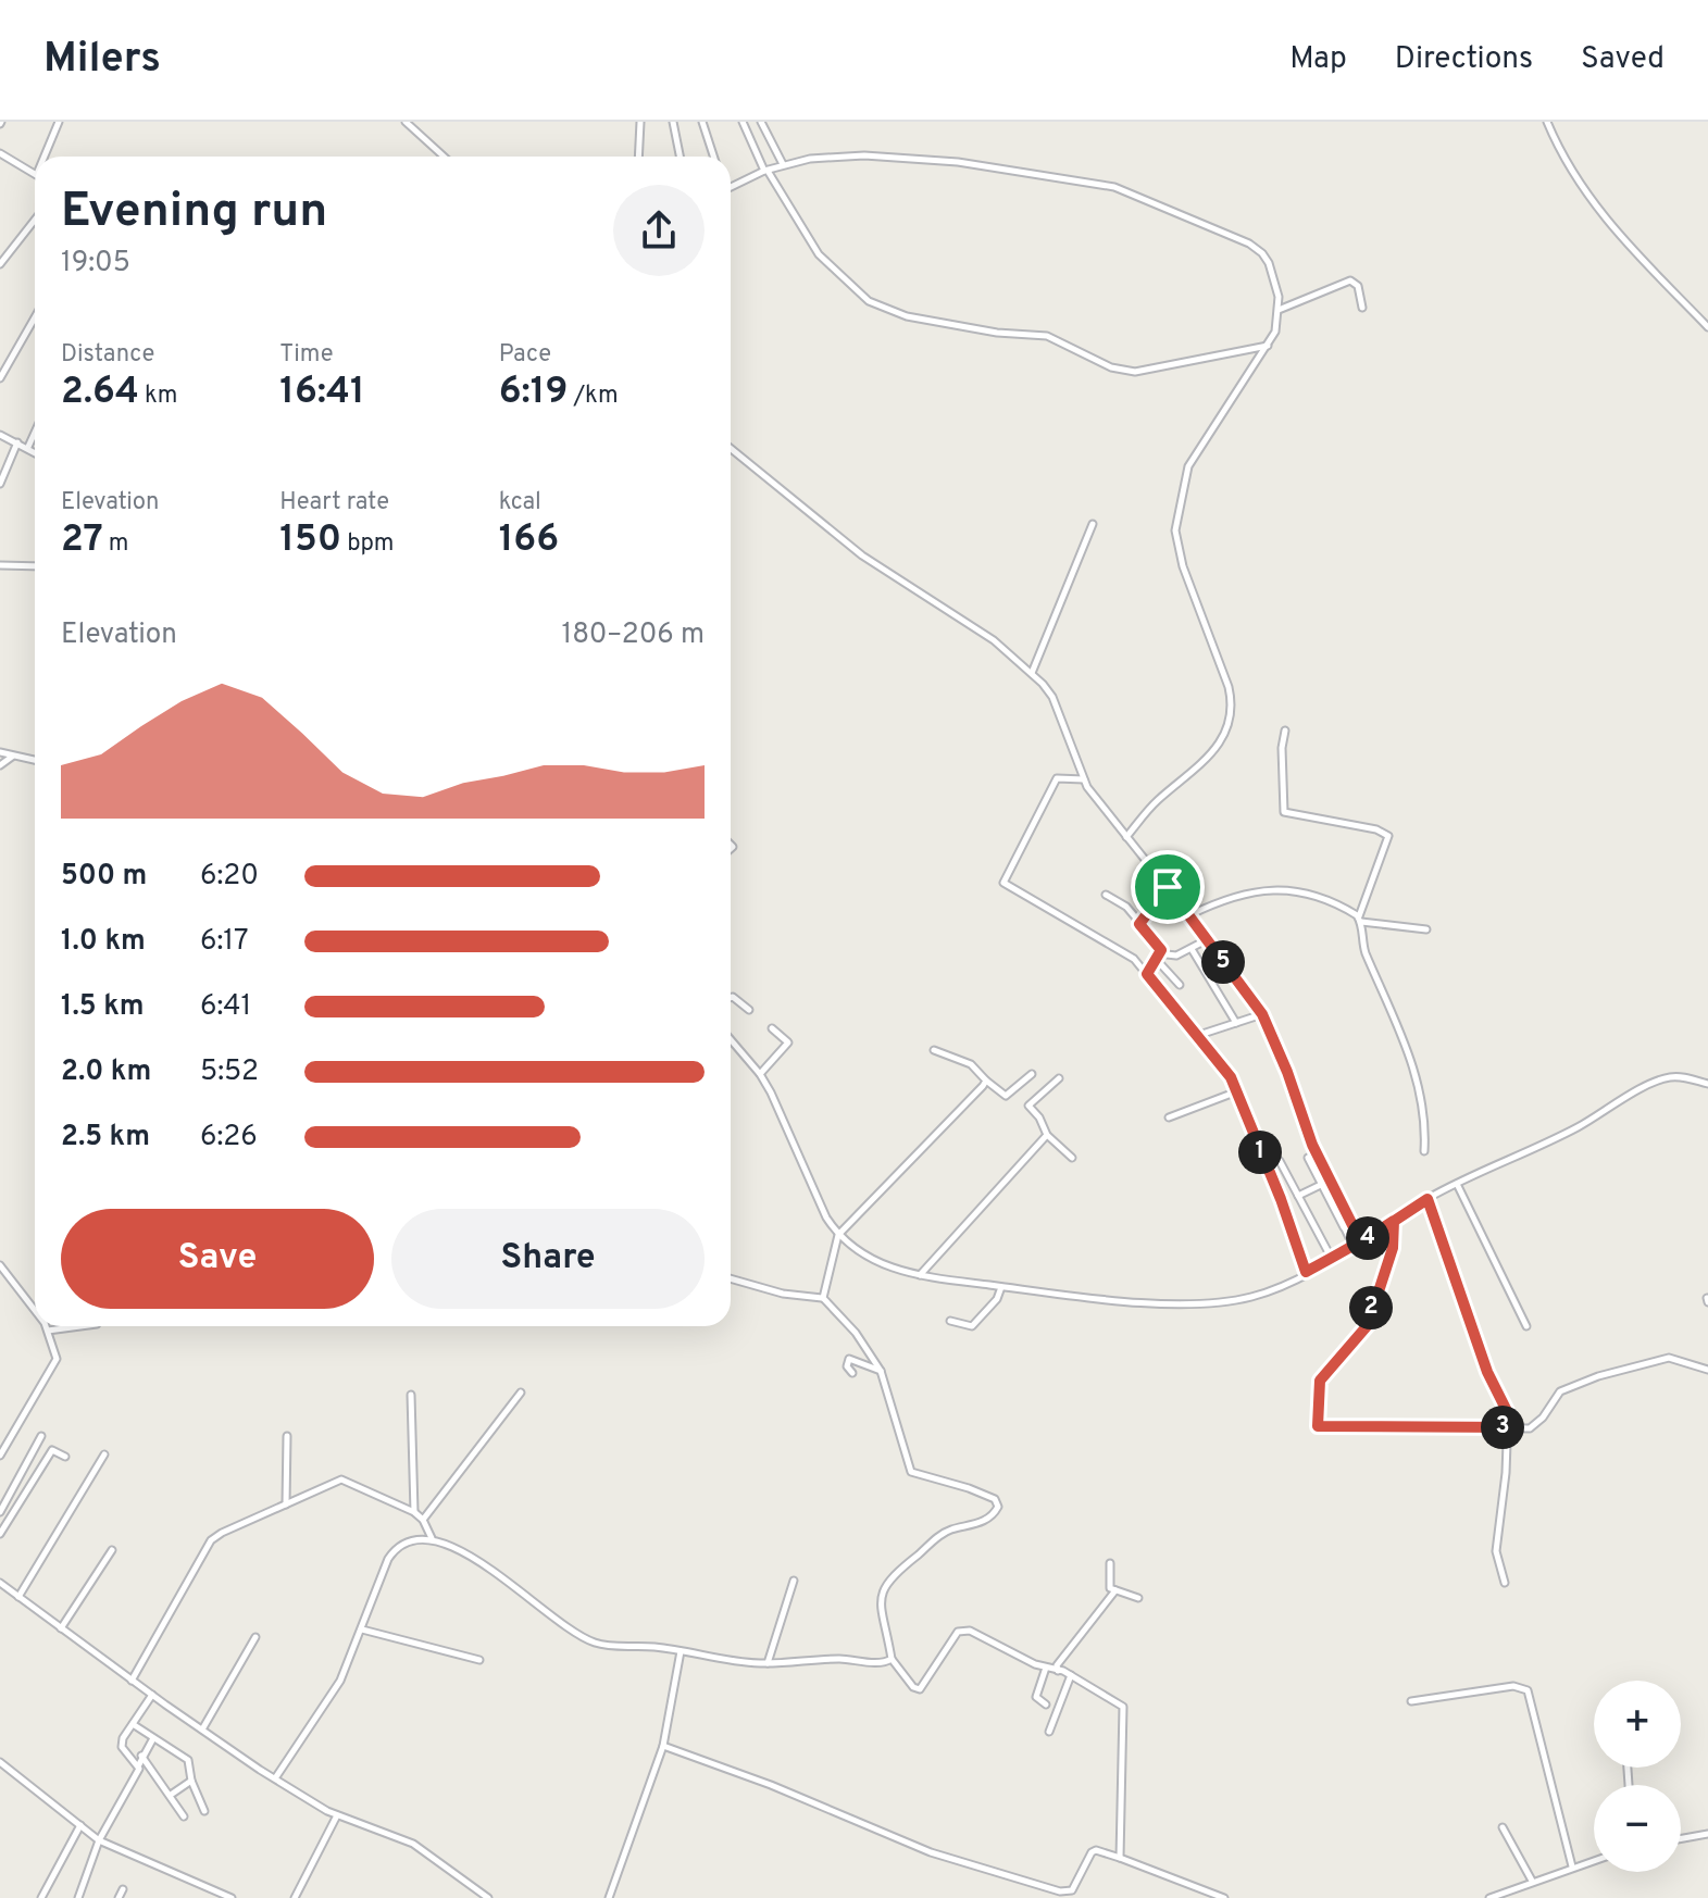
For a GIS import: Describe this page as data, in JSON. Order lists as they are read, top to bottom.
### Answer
{
  "page": {
    "header": "Milers",
    "nav": ["Map", "Directions", "Saved"],
    "heading": ["Evening run", "19:05"],
    "stats": [
      ["Distance", "2.64 km"],
      ["Time", "16:41"],
      ["Pace", "6:19 /km"],
      ["Elevation", "27 m"],
      ["Heart rate", "150 bpm"],
      ["kcal", "166"]
    ],
    "chart": ["Elevation", "180–206 m"],
    "list": [
      {
        "name": "500 m",
        "note": "6:20"
      },
      {
        "name": "1.0 km",
        "note": "6:17"
      },
      {
        "name": "1.5 km",
        "note": "6:41"
      },
      {
        "name": "2.0 km",
        "note": "5:52"
      },
      {
        "name": "2.5 km",
        "note": "6:26"
      }
    ],
    "pins": [
      "5",
      "1",
      "4",
      "2",
      "3"
    ],
    "buttons": ["Save", "Share"],
    "map_buttons": ["+", "−"]
  }
}
